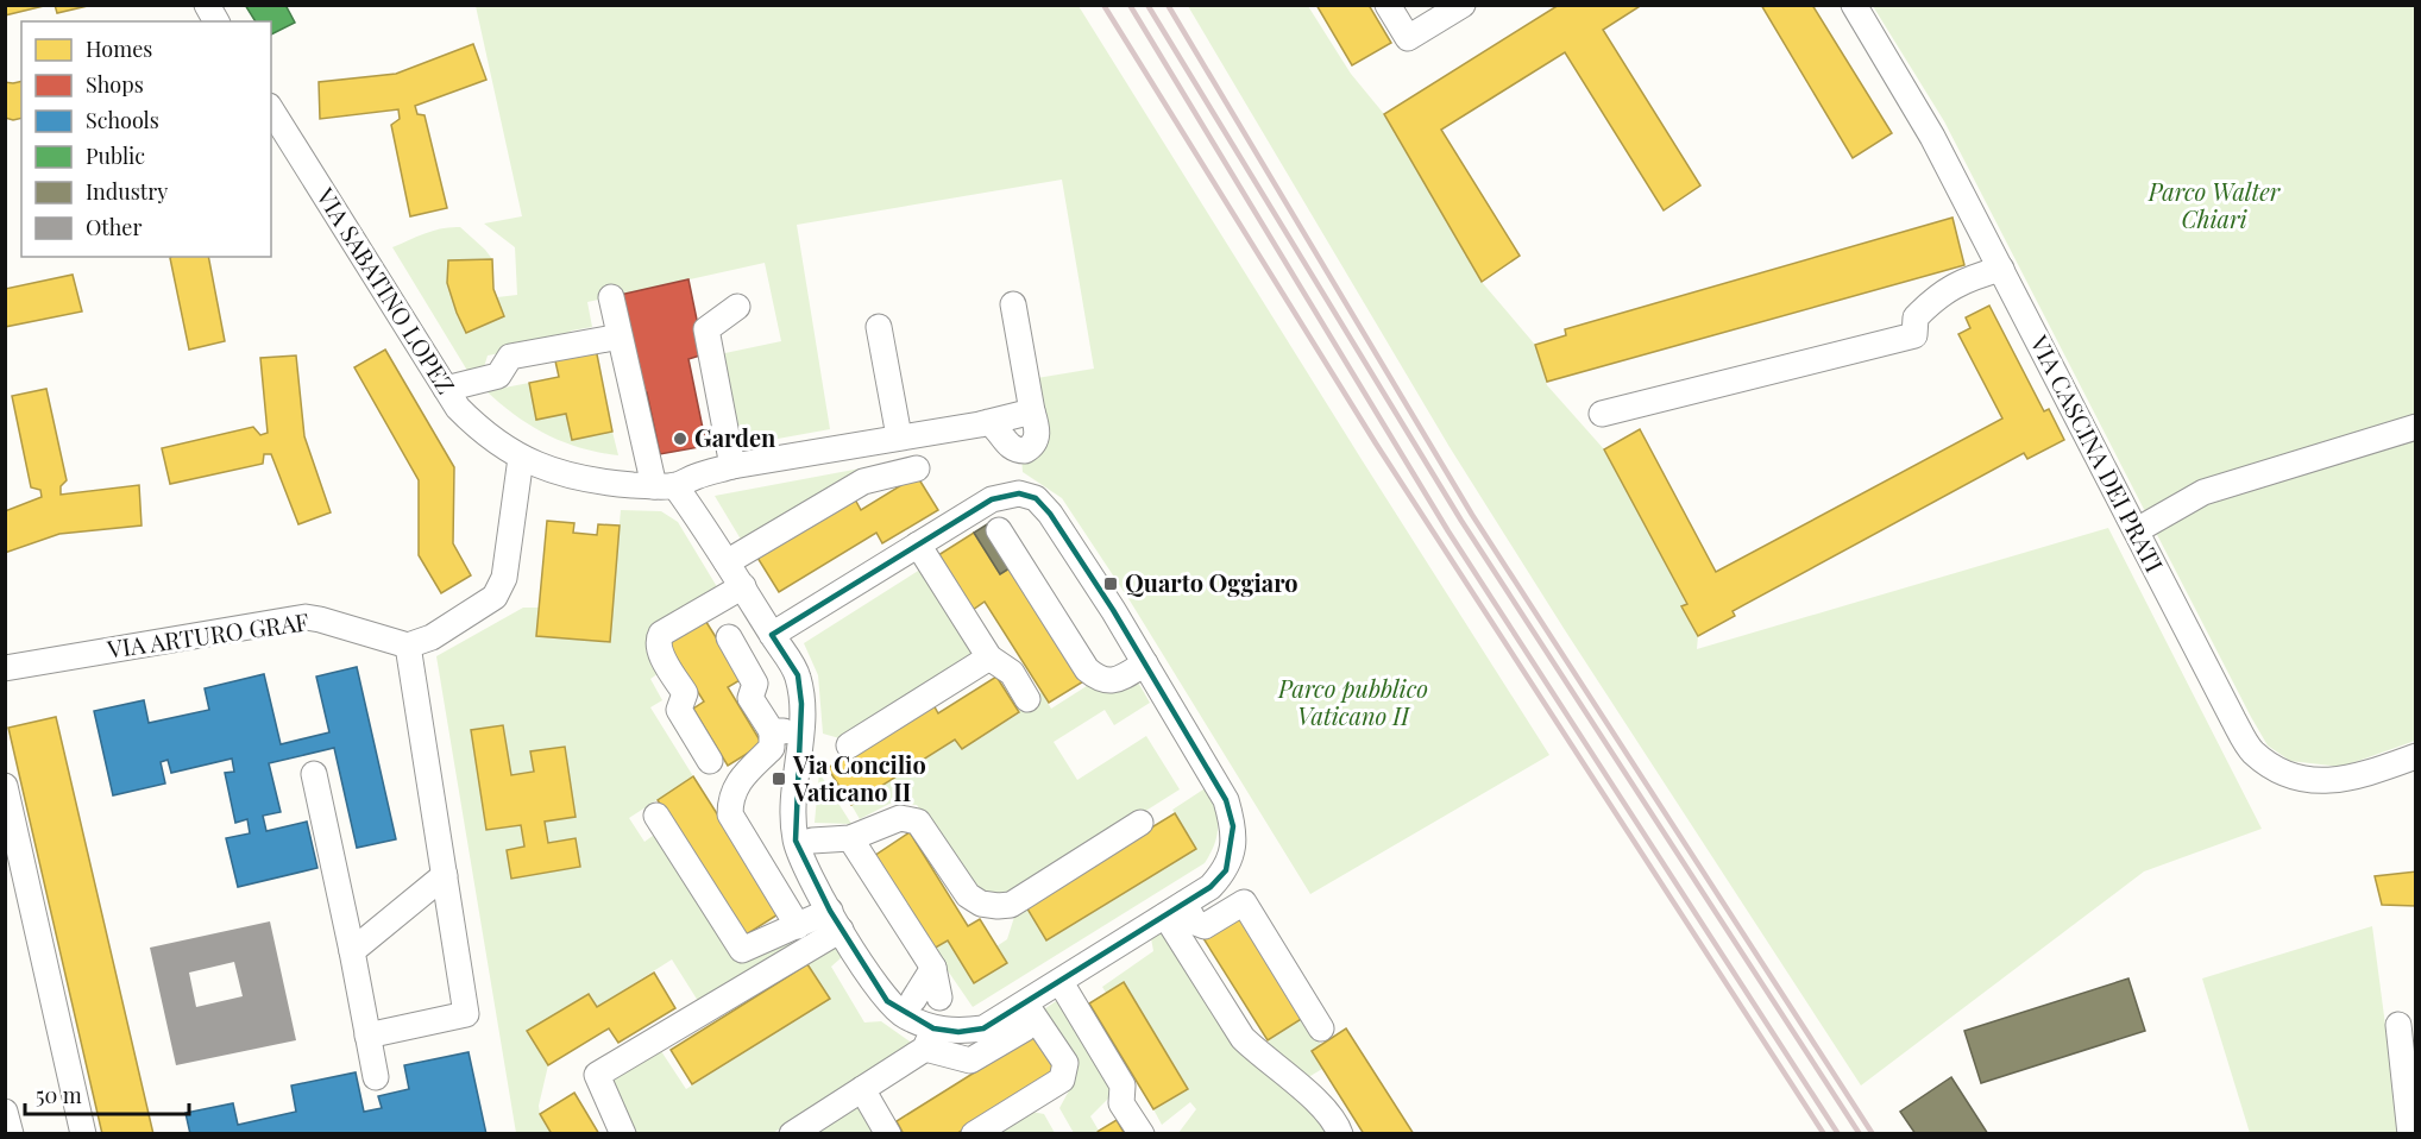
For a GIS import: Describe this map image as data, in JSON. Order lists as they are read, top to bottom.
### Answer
{
  "streets": {
    "street": ["VIA SABATINO LOPEZ", "VIA CASCINA DEI PRATI", "VIA ARTURO GRAF"]
  },
  "parks": ["Parco Walter Chiari", "Parco pubblico Vaticano II"],
  "places": {
    "other": ["Garden"],
    "transit": ["Quarto Oggiaro", "Via Concilio Vaticano II"]
  },
  "legend": [
    "Homes",
    "Shops",
    "Schools",
    "Public",
    "Industry",
    "Other"
  ],
  "scale_bar": "50 m"
}
